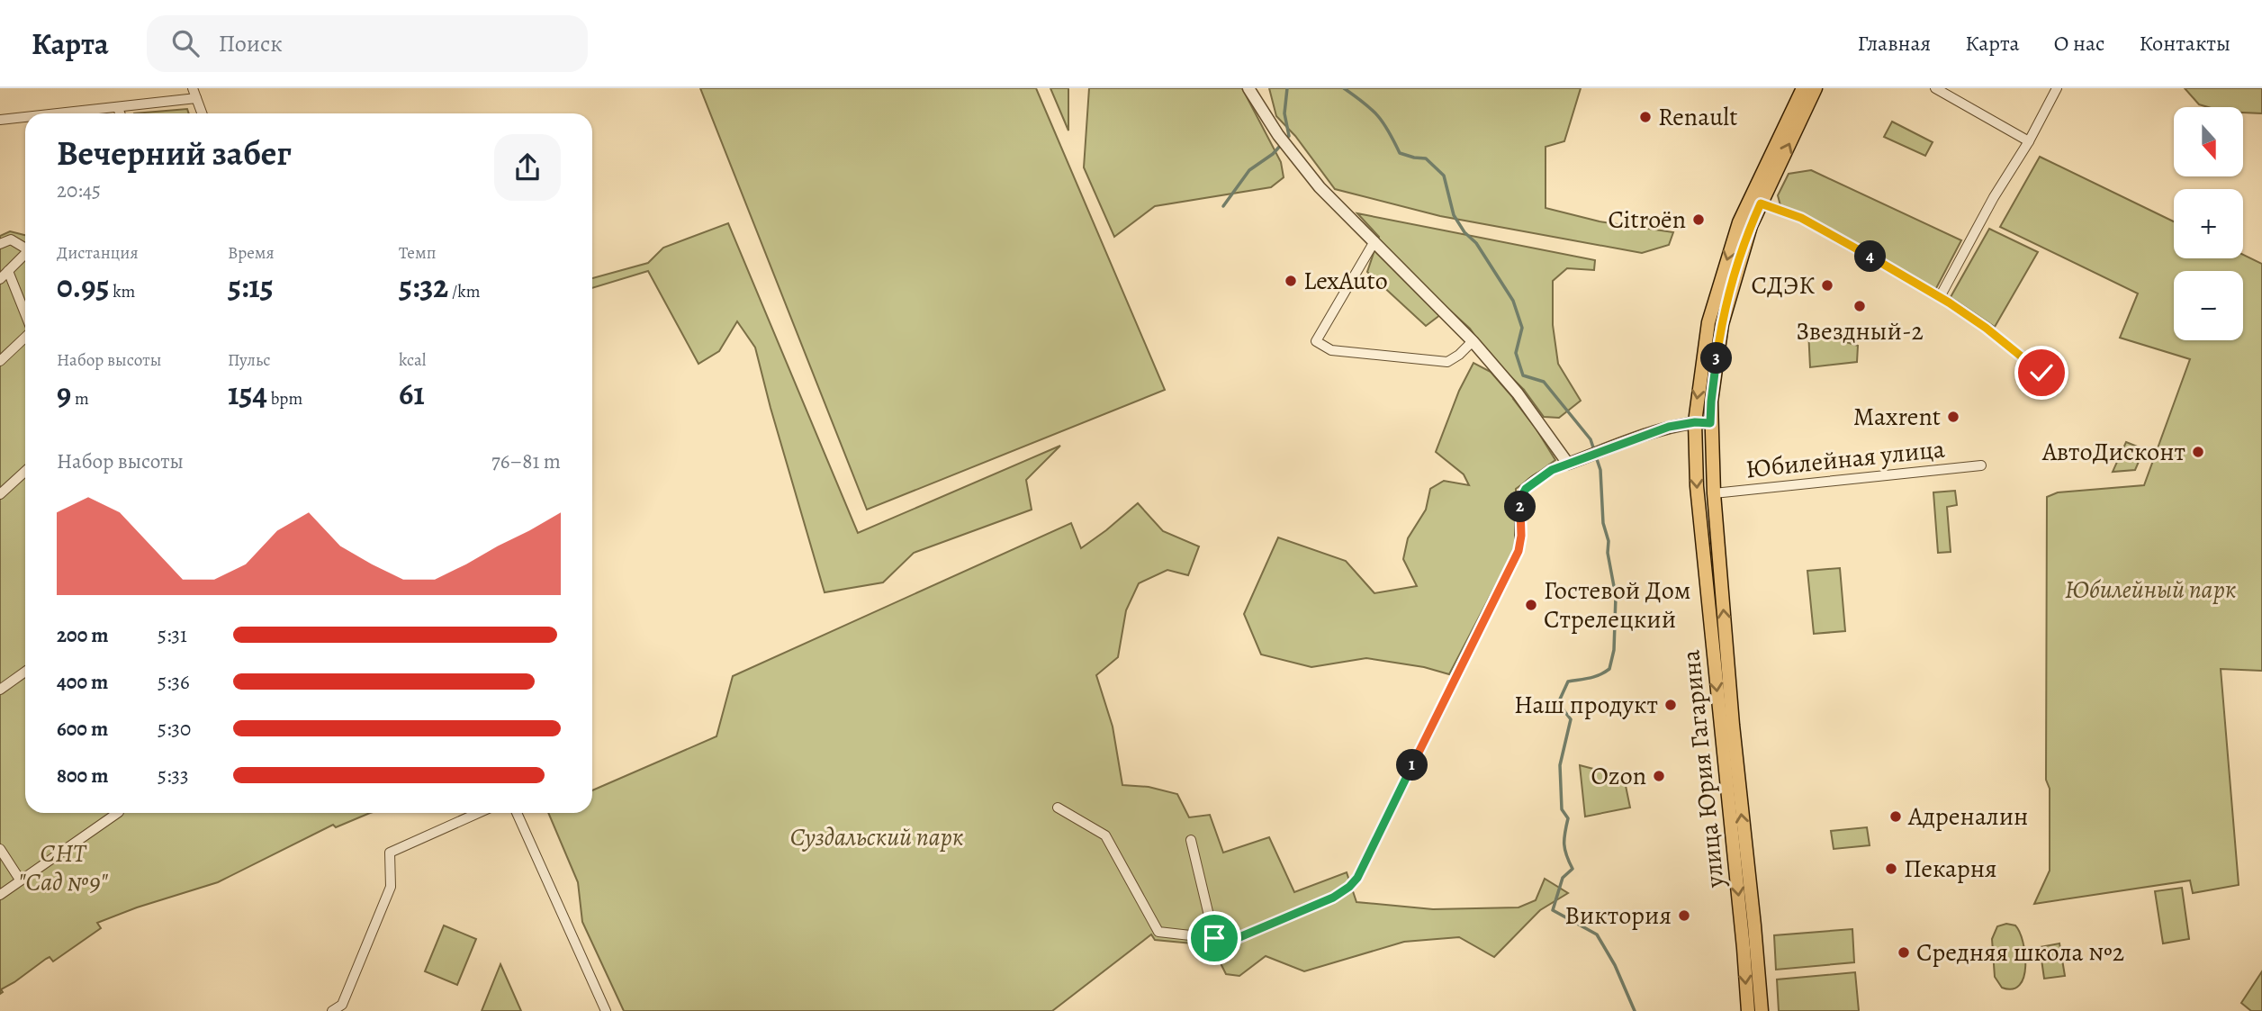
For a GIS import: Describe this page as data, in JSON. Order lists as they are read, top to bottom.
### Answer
{
  "streets": {
    "main road": ["улица Юрия Гагарина"],
    "street": ["Юбилейная улица"]
  },
  "crossings": [
    ["Юбилейная улица", "улица Юрия Гагарина"]
  ],
  "parks": ["Юбилейный парк", "Суздальский парк", "СНТ \"Сад №9\""],
  "places": [
    "Renault",
    "Citroën",
    "LexAuto",
    "СДЭК",
    "Звездный-2",
    "Maxrent",
    "АвтоДисконт",
    "Гостевой Дом Стрелецкий",
    "Наш продукт",
    "Ozon",
    "Адреналин",
    "Пекарня",
    "Виктория",
    "Средняя школа №2"
  ],
  "north": "bottom",
  "page": {
    "header": "Карта",
    "search": "Поиск",
    "nav": [
      "Главная",
      "Карта",
      "О нас",
      "Контакты"
    ],
    "map_buttons": ["+", "−"],
    "heading": ["Вечерний забег", "20:45"],
    "stats": [
      ["Дистанция", "0.95 km"],
      ["Время", "5:15"],
      ["Темп", "5:32 /km"],
      ["Набор высоты", "9 m"],
      ["Пульс", "154 bpm"],
      ["kcal", "61"]
    ],
    "pins": [
      "4",
      "3",
      "2",
      "1"
    ],
    "chart": ["Набор высоты", "76–81 m"],
    "list": [
      {
        "name": "200 m",
        "note": "5:31"
      },
      {
        "name": "400 m",
        "note": "5:36"
      },
      {
        "name": "600 m",
        "note": "5:30"
      },
      {
        "name": "800 m",
        "note": "5:33"
      }
    ]
  }
}
